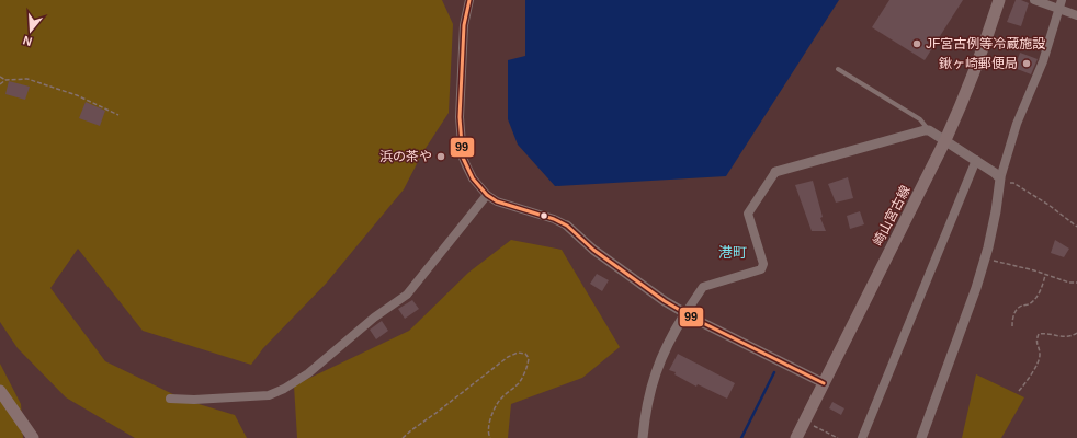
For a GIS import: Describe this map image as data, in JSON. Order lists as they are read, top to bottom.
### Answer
{
  "streets": {
    "main road": ["崎山宮古線"]
  },
  "districts": ["港町"],
  "places": ["JF宮古例等冷蔵施設", "鍬ヶ崎郵便局", "浜の茶や"],
  "lines": ["transit line 99"],
  "north": "bottom"
}
